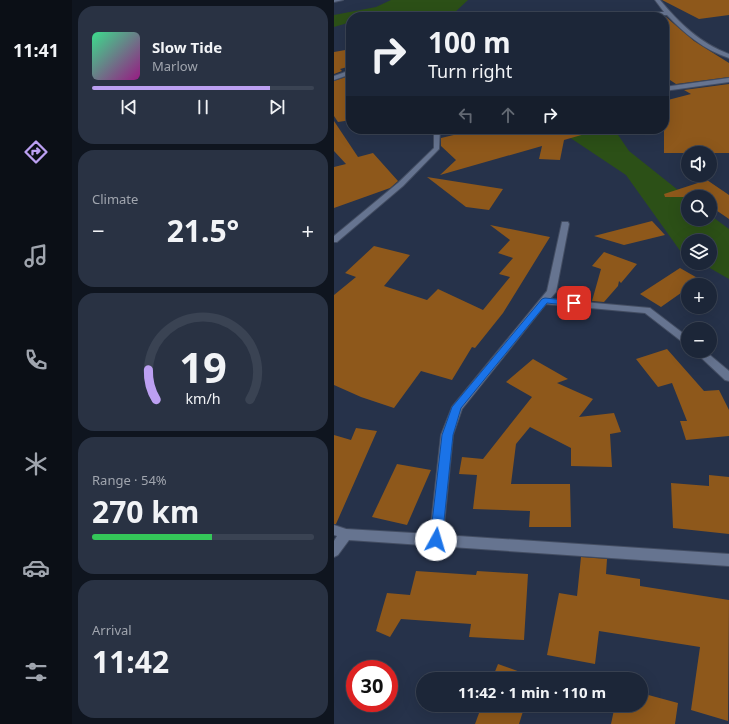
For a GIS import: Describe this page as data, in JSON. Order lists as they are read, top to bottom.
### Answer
{
  "page": {
    "tabs": "11:41",
    "turn": ["100 m", "Turn right"],
    "song": ["Slow Tide", "Marlow"],
    "map_buttons": ["+", "−"],
    "tile": [
      "Climate",
      ["Range · 54%", "270 km"],
      ["Arrival", "11:42"]
    ],
    "heat": ["−", "21.5°", "+"],
    "limit": "30",
    "trip": "11:42 · 1 min · 110 m",
    "gauge": ["19", "km/h"]
  }
}
